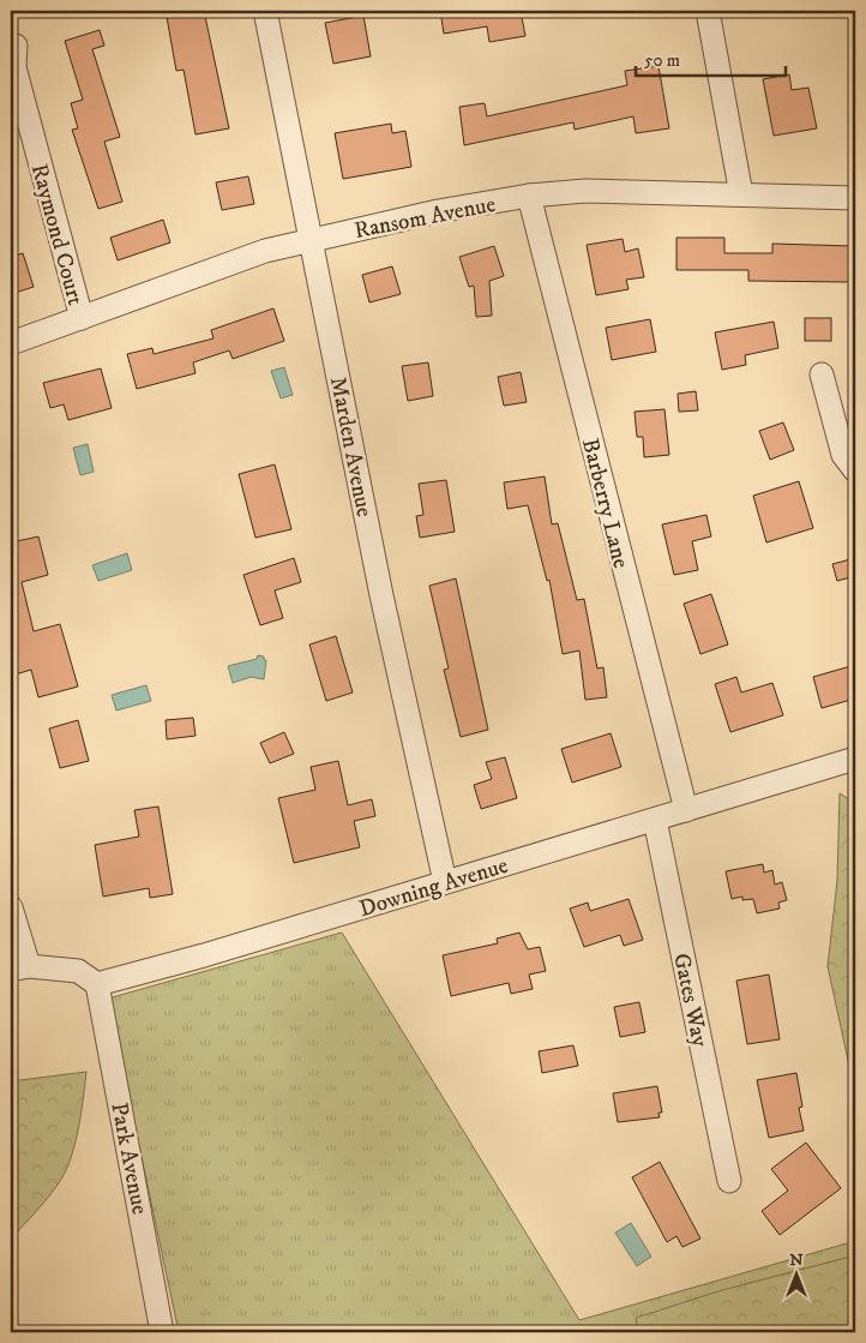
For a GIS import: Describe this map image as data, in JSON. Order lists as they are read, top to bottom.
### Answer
{
  "streets": {
    "street": [
      "Ransom Avenue",
      "Raymond Court",
      "Marden Avenue",
      "Barberry Lane",
      "Downing Avenue",
      "Gates Way",
      "Park Avenue"
    ]
  },
  "crossings": [
    ["Ransom Avenue", "Raymond Court"],
    ["Ransom Avenue", "Marden Avenue"],
    ["Ransom Avenue", "Barberry Lane"],
    ["Marden Avenue", "Downing Avenue"],
    ["Barberry Lane", "Downing Avenue"],
    ["Downing Avenue", "Gates Way"],
    ["Downing Avenue", "Park Avenue"]
  ],
  "scale_bar": "50 m",
  "north": "top"
}
